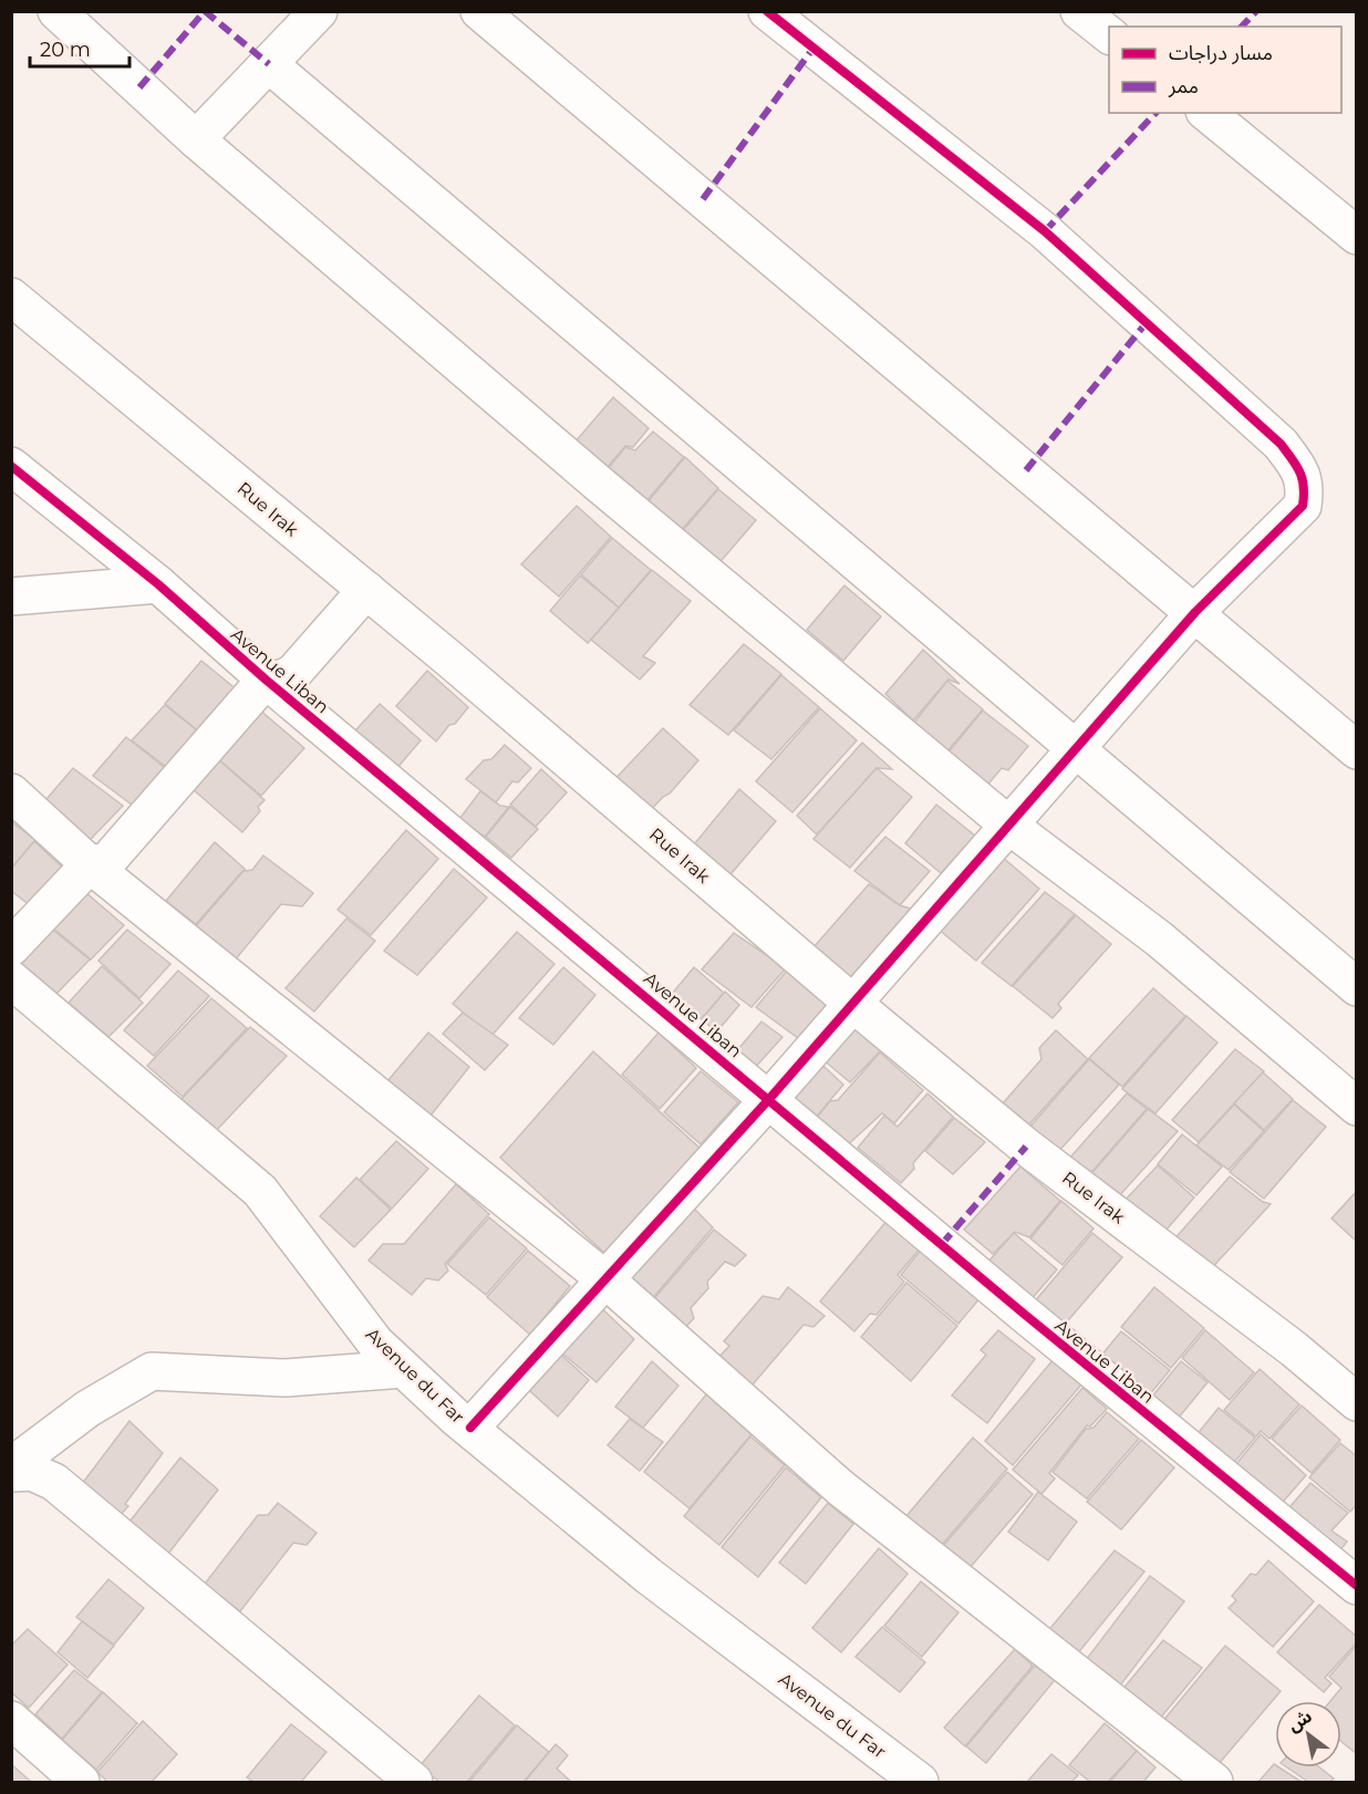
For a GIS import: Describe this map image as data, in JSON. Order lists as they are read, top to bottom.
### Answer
{
  "streets": {
    "street": ["Rue Irak", "Avenue Liban", "Avenue du Far"]
  },
  "legend": ["مسار دراجات", "ممر"],
  "scale_bar": "20 m",
  "north": "top left"
}
